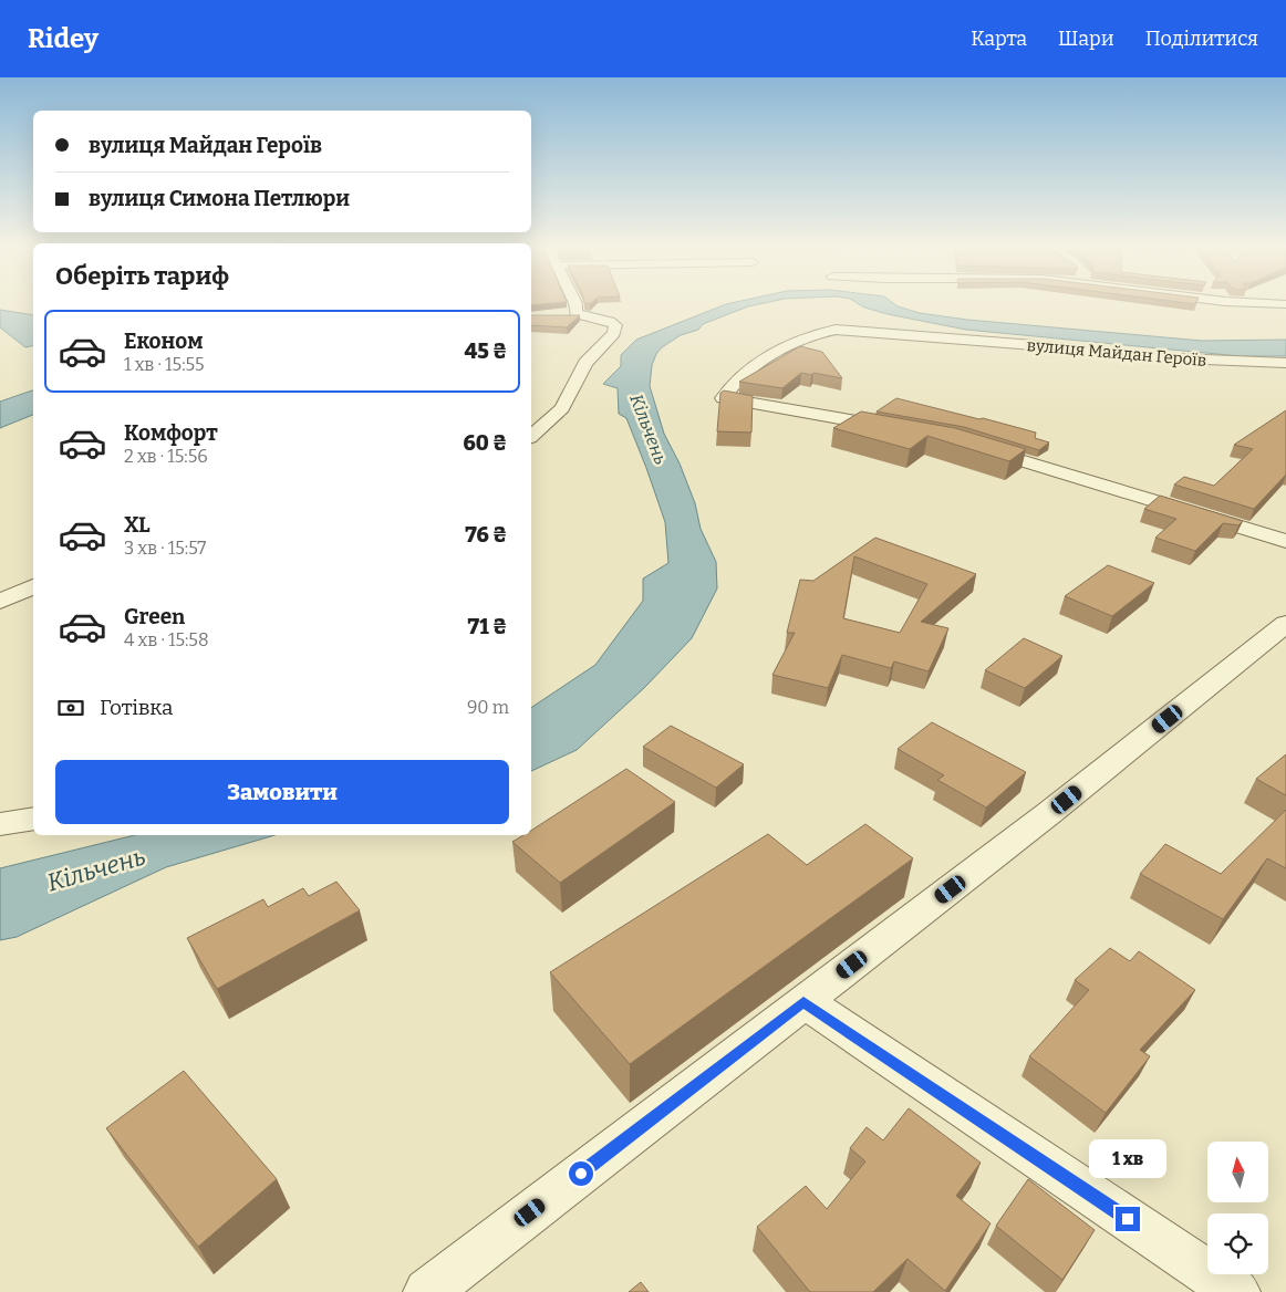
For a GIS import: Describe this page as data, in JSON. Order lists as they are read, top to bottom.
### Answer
{
  "streets": {
    "street": ["вулиця Майдан Героїв"]
  },
  "water": ["Кільчень"],
  "north": "top",
  "page": {
    "header": "Ridey",
    "nav": ["Карта", "Шари", "Поділитися"],
    "banner": ["вулиця Майдан Героїв", "вулиця Симона Петлюри"],
    "heading": "Оберіть тариф",
    "list": [
      {
        "name": "Економ",
        "note": "1 хв · 15:55",
        "value": "45 ₴"
      },
      {
        "name": "Комфорт",
        "note": "2 хв · 15:56",
        "value": "60 ₴"
      },
      {
        "name": "XL",
        "note": "3 хв · 15:57",
        "value": "76 ₴"
      },
      {
        "name": "Green",
        "note": "4 хв · 15:58",
        "value": "71 ₴"
      }
    ],
    "pay": ["Готівка", "90 m"],
    "buttons": "Замовити",
    "bubble": "1 хв"
  }
}
